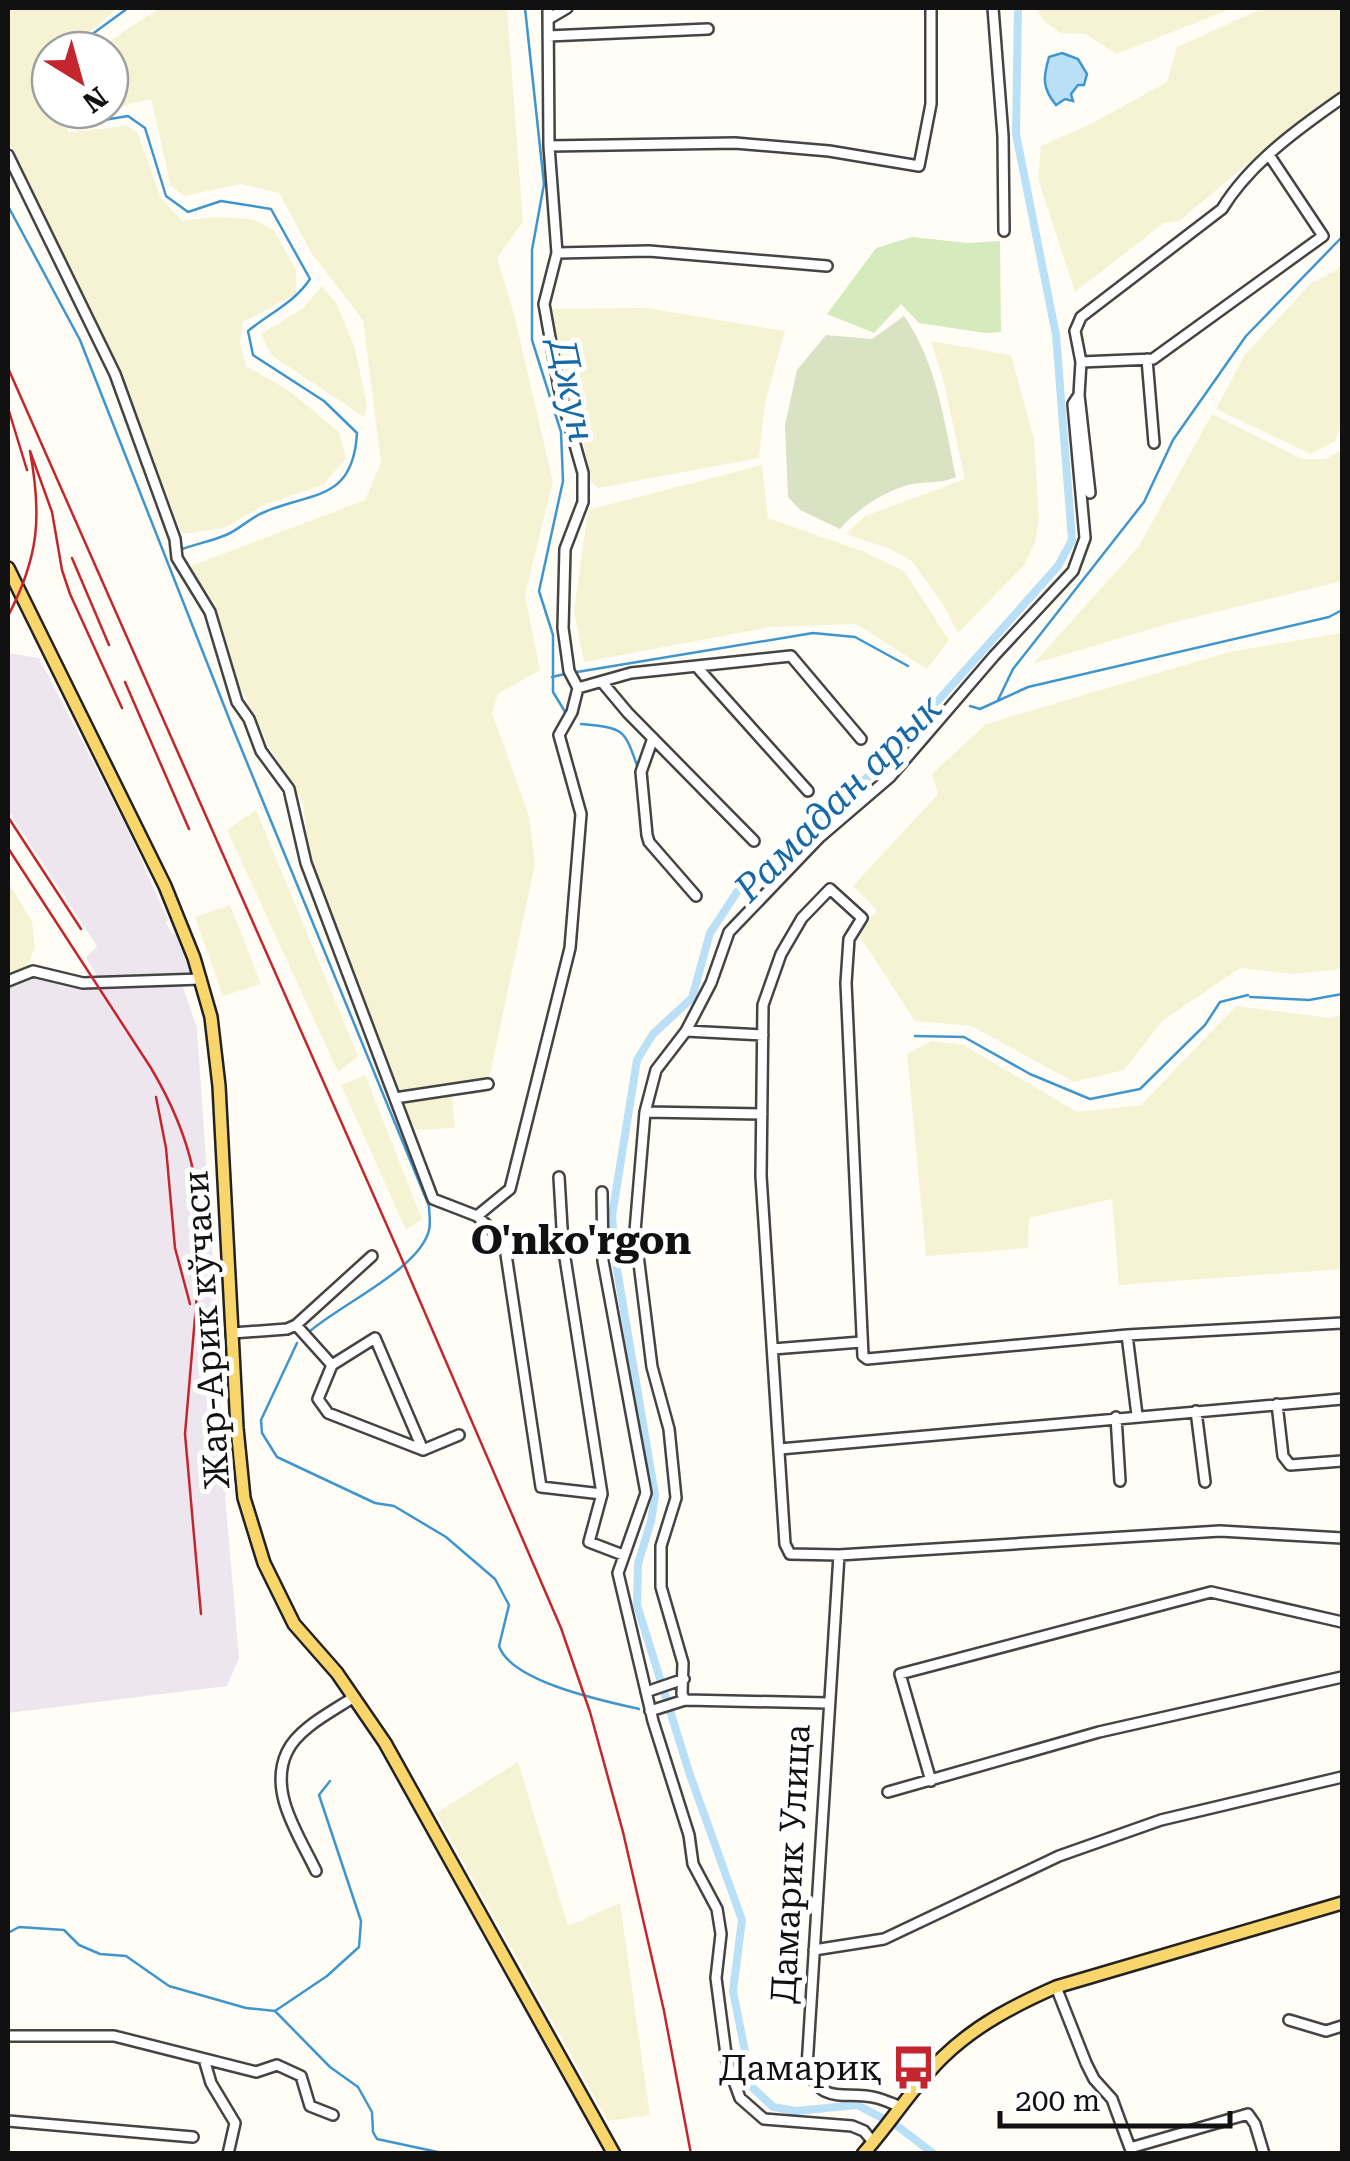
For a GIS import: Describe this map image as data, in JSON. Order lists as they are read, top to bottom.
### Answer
{
  "streets": {
    "main road": ["Жар-Арик кўчаси"],
    "street": ["Дамарик Улица"]
  },
  "districts": ["O'nko'rgon"],
  "water": ["Джун", "Рамадан арык"],
  "places": {
    "bus stop": ["Дамариқ"]
  },
  "scale_bar": "200 m",
  "north": "bottom right"
}
